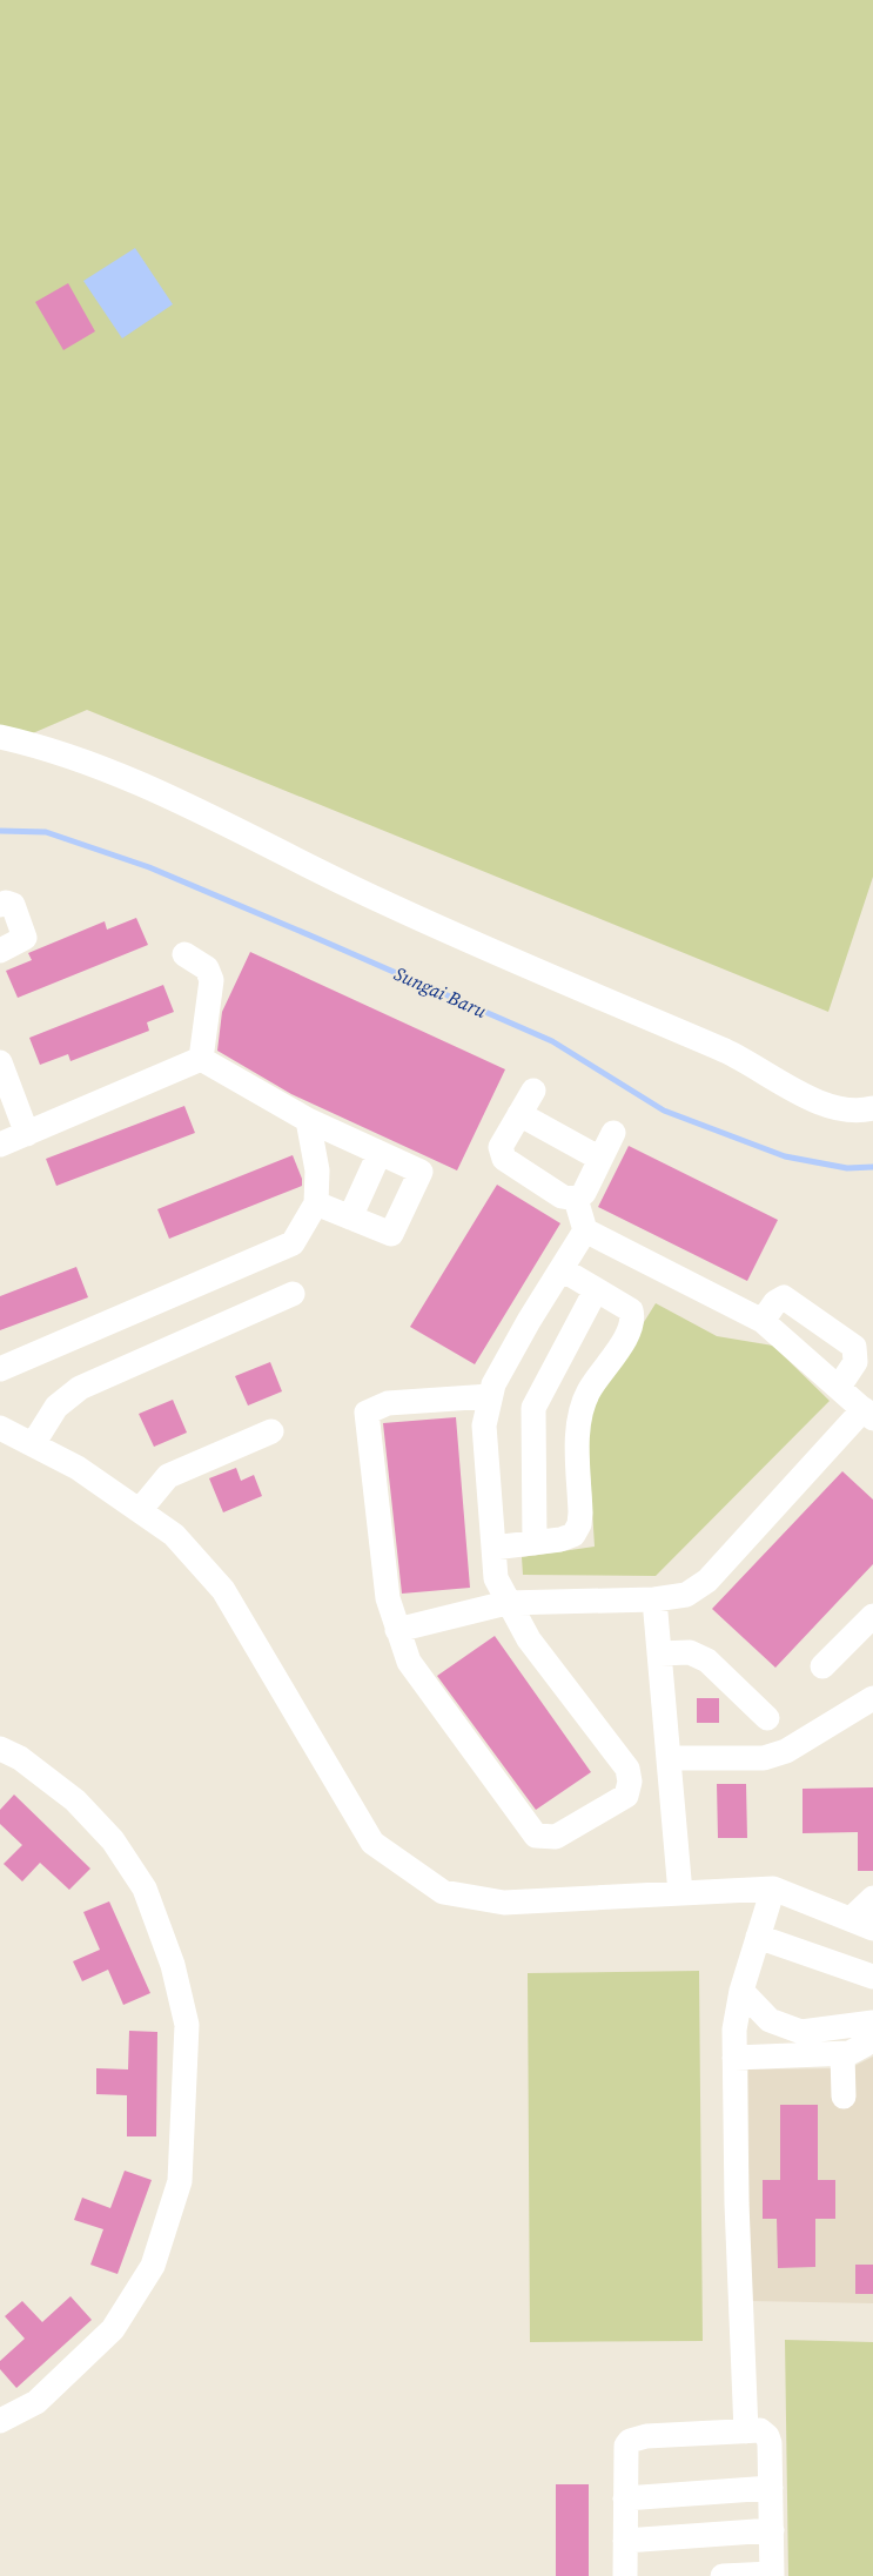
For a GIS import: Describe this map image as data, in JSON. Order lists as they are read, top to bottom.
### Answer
{
  "water": ["Sungai Baru"]
}
